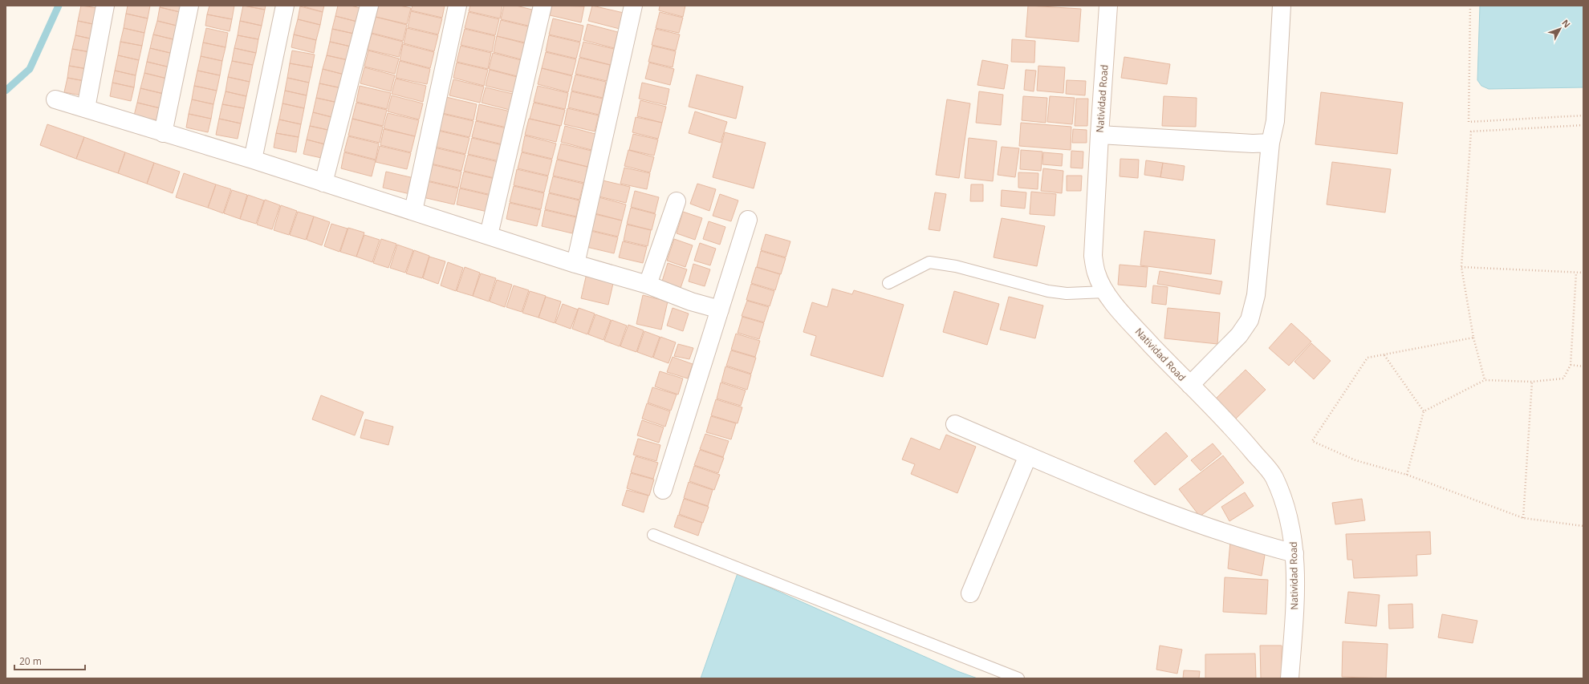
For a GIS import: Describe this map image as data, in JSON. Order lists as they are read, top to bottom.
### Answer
{
  "streets": {
    "street": ["Natividad Road"]
  },
  "scale_bar": "20 m",
  "north": "top right"
}
